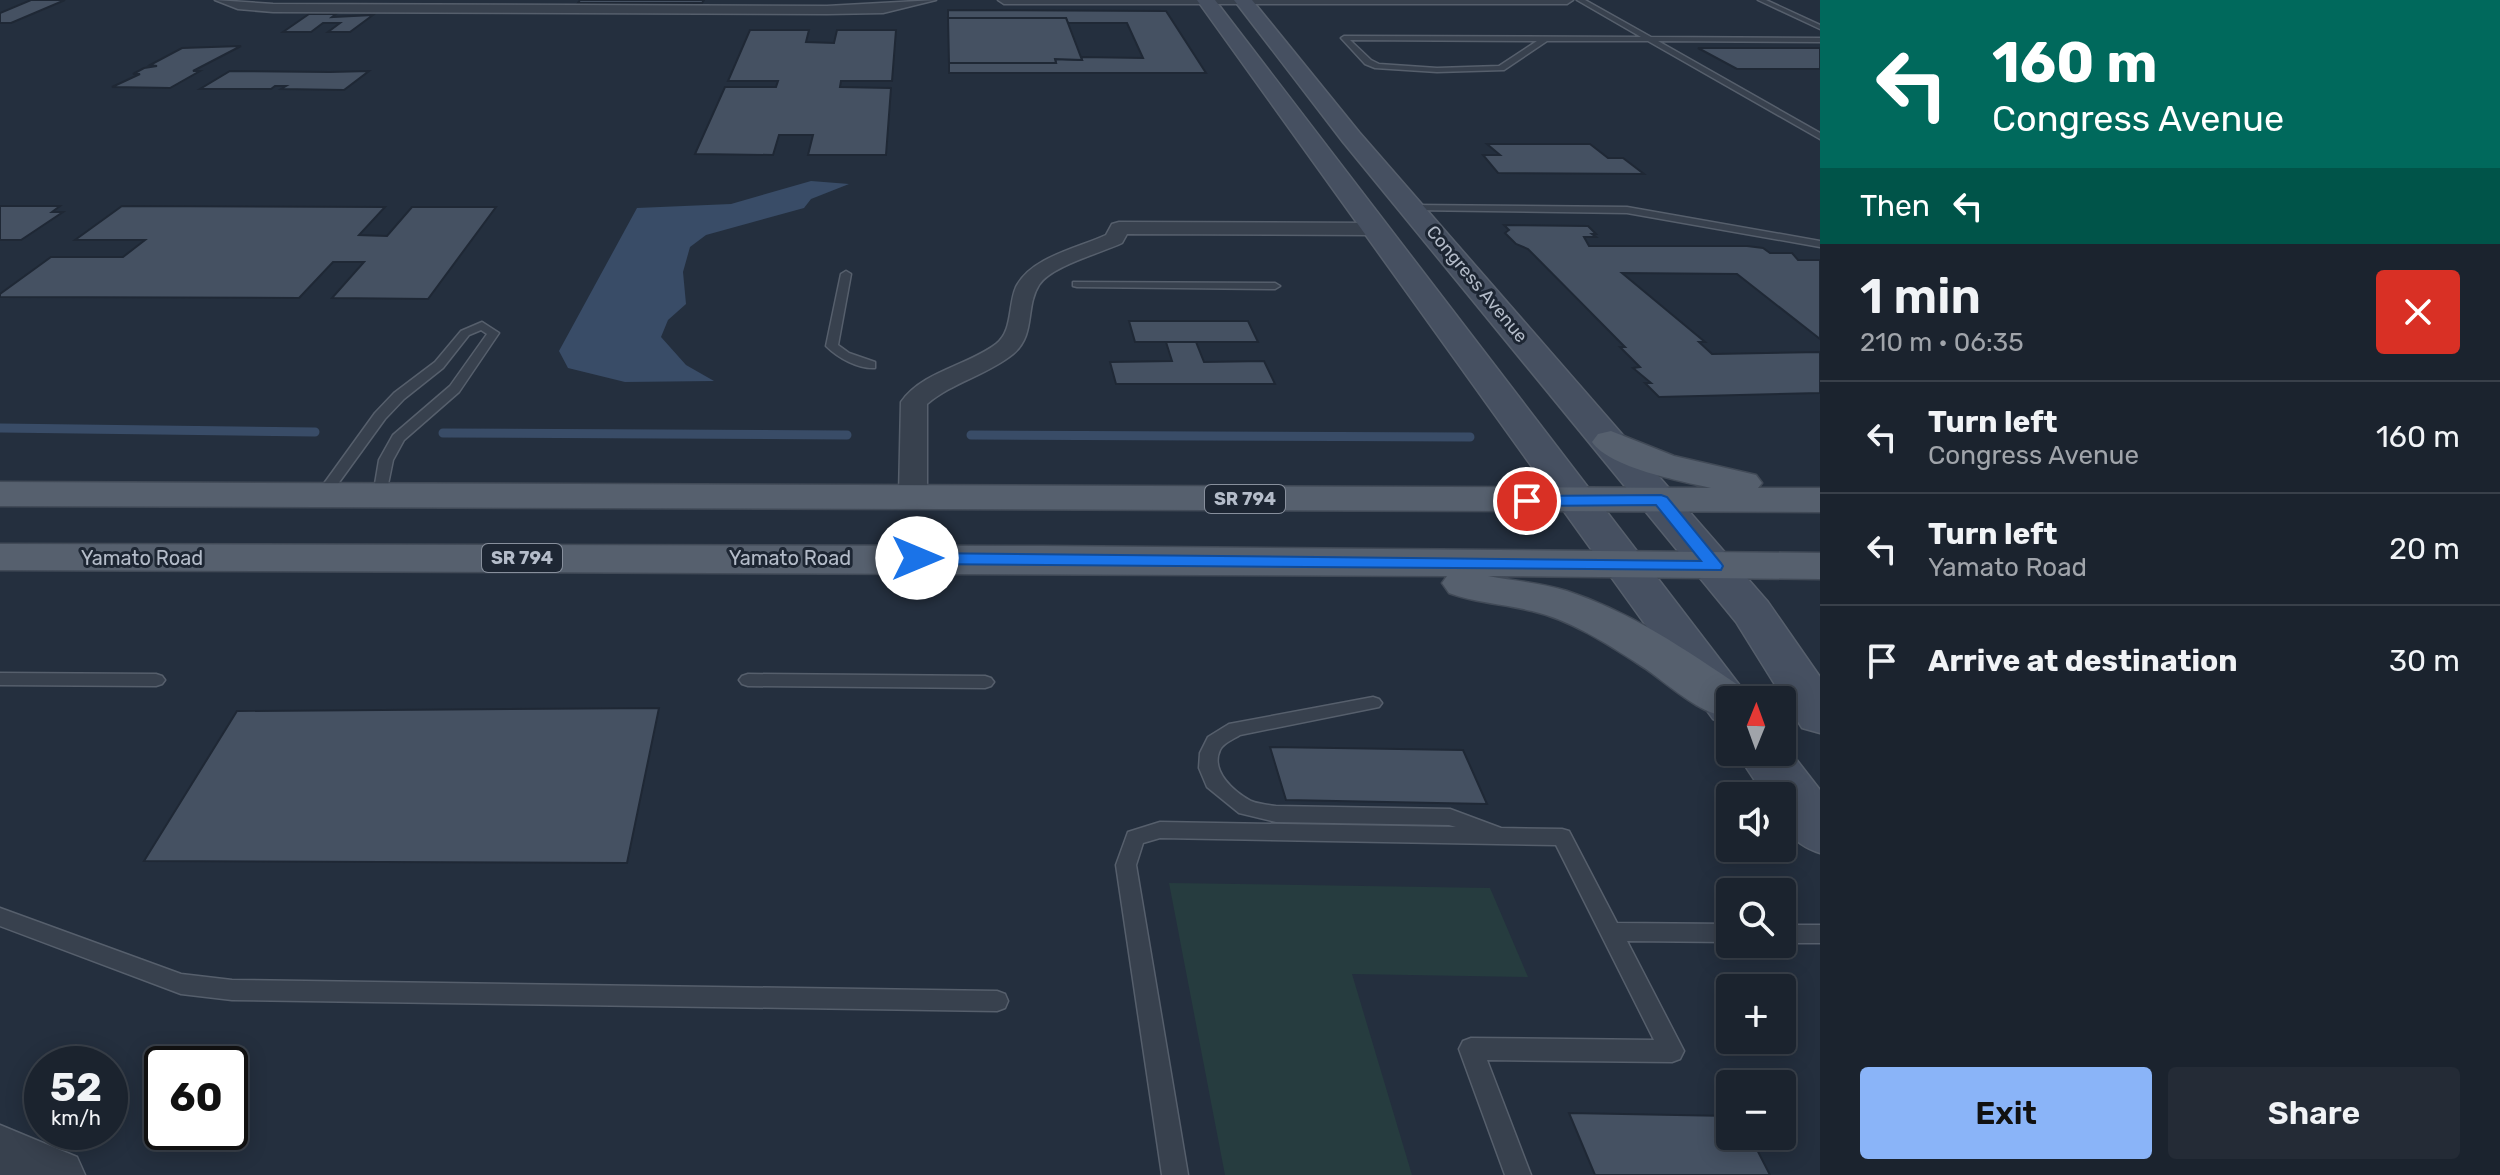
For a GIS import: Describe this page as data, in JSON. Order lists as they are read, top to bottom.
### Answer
{
  "streets": {
    "main road": ["Congress Avenue", "SR 794", "Yamato Road"]
  },
  "crossings": [
    ["Congress Avenue", "SR 794"],
    ["Congress Avenue", "Yamato Road"]
  ],
  "north": "top",
  "page": {
    "turn": ["160 m", "Congress Avenue"],
    "then": "Then",
    "heading": ["1 min", "210 m · 06:35"],
    "list": [
      {
        "name": "Turn left",
        "note": "Congress Avenue",
        "value": "160 m"
      },
      {
        "name": "Turn left",
        "note": "Yamato Road",
        "value": "20 m"
      },
      {
        "name": "Arrive at destination",
        "value": "30 m"
      }
    ],
    "map_buttons": ["+", "−"],
    "speed": "52 km/h",
    "limit": "60",
    "buttons": ["Exit", "Share"]
  }
}
